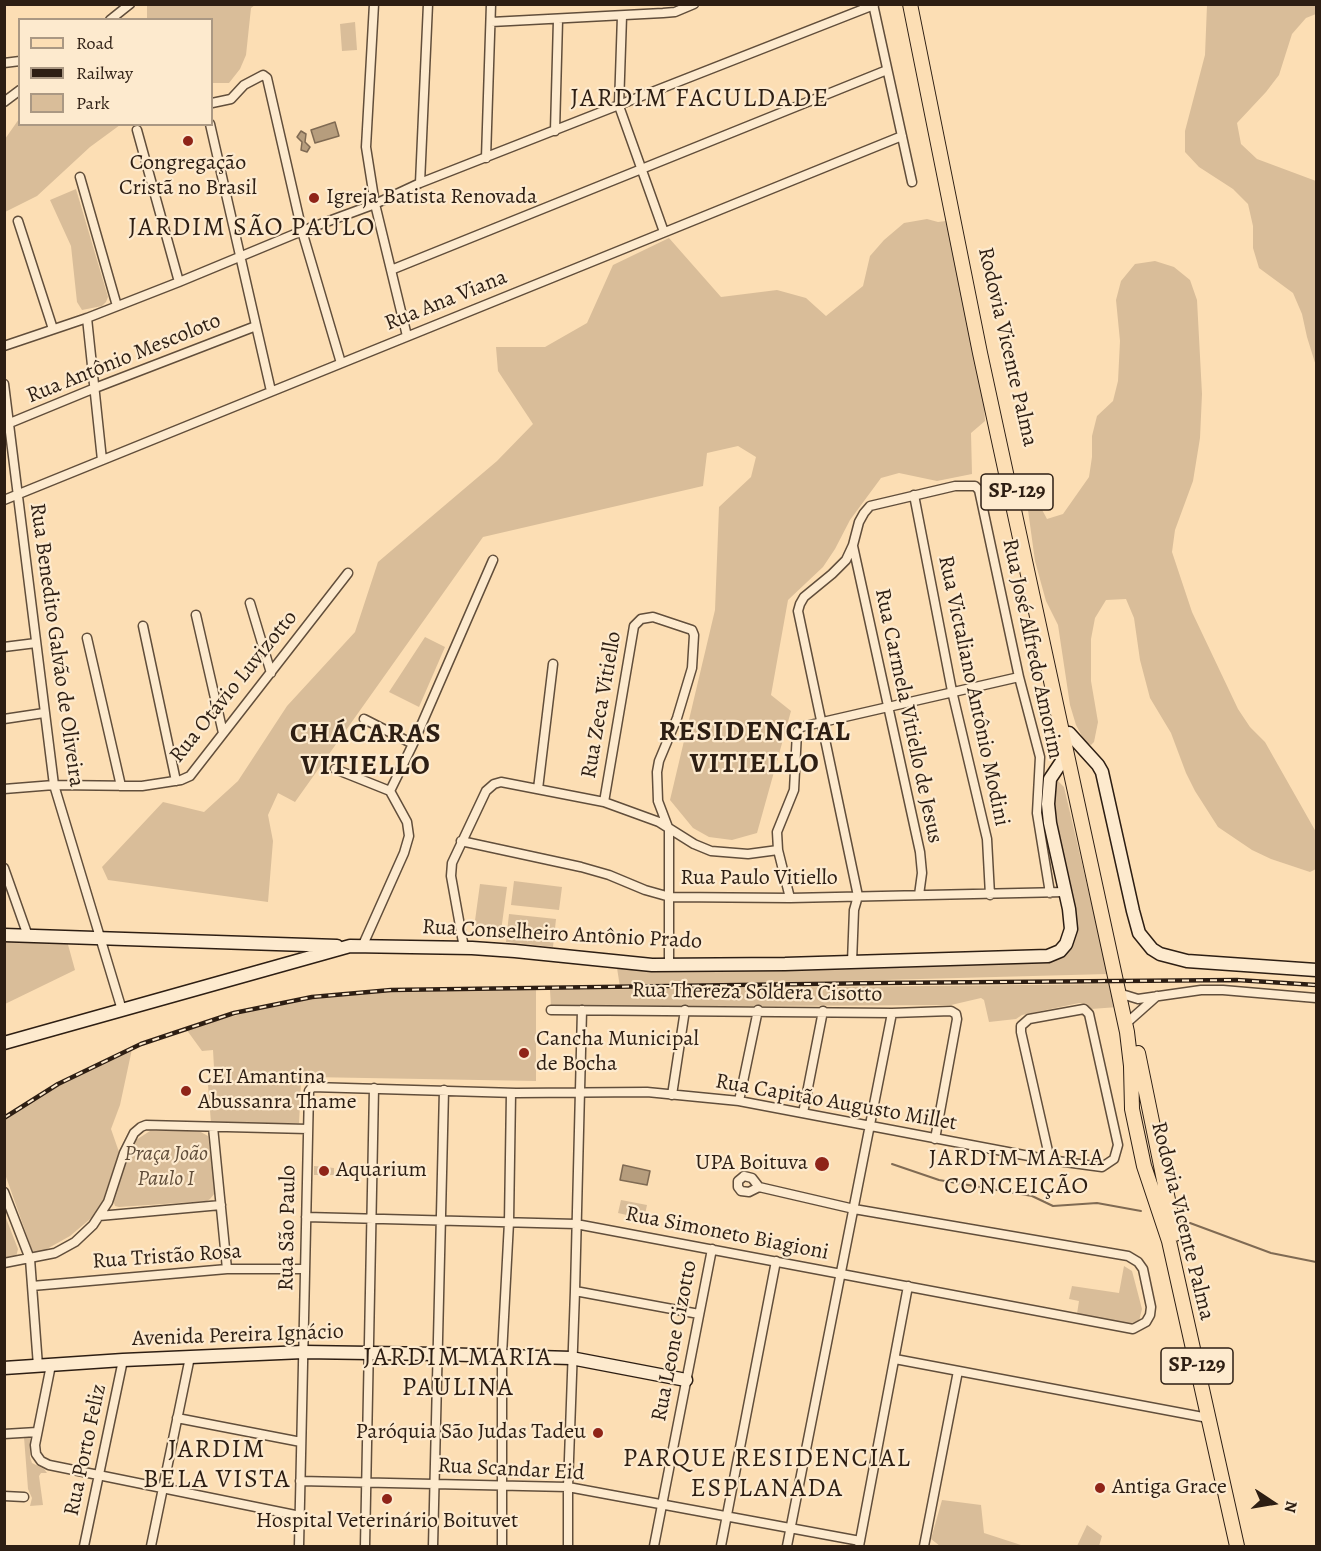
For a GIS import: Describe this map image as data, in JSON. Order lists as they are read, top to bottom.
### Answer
{
  "streets": {
    "main road": [
      "Rodovia Vicente Palma",
      "SP-129",
      "Rua Conselheiro Antônio Prado",
      "Avenida Pereira Ignácio"
    ],
    "street": [
      "Rua Ana Viana",
      "Rua Antônio Mescoloto",
      "Rua Benedito Galvão de Oliveira",
      "Rua José Alfredo Amorim",
      "Rua Otávio Luvizotto",
      "Rua Victaliano Antônio Modini",
      "Rua Zeca Vitiello",
      "Rua Carmela Vitiello de Jesus",
      "Rua Paulo Vitiello",
      "Rua Thereza Soldera Cisotto",
      "Rua Capitão Augusto Millet",
      "Rua São Paulo",
      "Rua Simoneto Biagioni",
      "Rua Tristão Rosa",
      "Rua Leone Cizotto",
      "Rua Porto Feliz",
      "Rua Scandar Eid"
    ]
  },
  "crossings": [
    ["Rua Ana Viana", "Rua Benedito Galvão de Oliveira"],
    ["Rodovia Vicente Palma", "SP-129"],
    ["Rua Antônio Mescoloto", "Rua Benedito Galvão de Oliveira"],
    ["Rua Benedito Galvão de Oliveira", "Rua Otávio Luvizotto"],
    ["Rua Benedito Galvão de Oliveira", "Rua Conselheiro Antônio Prado"],
    ["Rua José Alfredo Amorim", "Rua Victaliano Antônio Modini"],
    ["Rua José Alfredo Amorim", "Rua Paulo Vitiello"],
    ["Rua Victaliano Antônio Modini", "Rua Paulo Vitiello"],
    ["Rua Carmela Vitiello de Jesus", "Rua Paulo Vitiello"],
    ["Rua Paulo Vitiello", "Rua Conselheiro Antônio Prado"],
    ["Rua Thereza Soldera Cisotto", "Rua Capitão Augusto Millet"],
    ["Rua Capitão Augusto Millet", "Rua São Paulo"],
    ["Rua São Paulo", "Rua Simoneto Biagioni"],
    ["Rua São Paulo", "Rua Tristão Rosa"],
    ["Rua São Paulo", "Avenida Pereira Ignácio"],
    ["Rua São Paulo", "Rua Scandar Eid"],
    ["Rua Simoneto Biagioni", "Rua Leone Cizotto"],
    ["Avenida Pereira Ignácio", "Rua Leone Cizotto"],
    ["Avenida Pereira Ignácio", "Rua Porto Feliz"],
    ["Rua Leone Cizotto", "Rua Scandar Eid"]
  ],
  "districts": [
    "JARDIM FACULDADE",
    "JARDIM SÃO PAULO",
    "RESIDENCIAL VITIELLO",
    "CHÁCARAS VITIELLO",
    "JARDIM MARIA CONCEIÇÃO",
    "JARDIM MARIA PAULINA",
    "JARDIM BELA VISTA",
    "PARQUE RESIDENCIAL ESPLANADA"
  ],
  "parks": ["Praça João Paulo I"],
  "places": [
    "Congregação Cristã no Brasil",
    "Igreja Batista Renovada",
    "Cancha Municipal de Bocha",
    "CEI Amantina Abussanra Thame",
    "UPA Boituva",
    "Aquarium",
    "Paróquia São Judas Tadeu",
    "Antiga Grace",
    "Hospital Veterinário Boituvet"
  ],
  "legend": ["Road", "Railway", "Park"],
  "north": "right"
}
